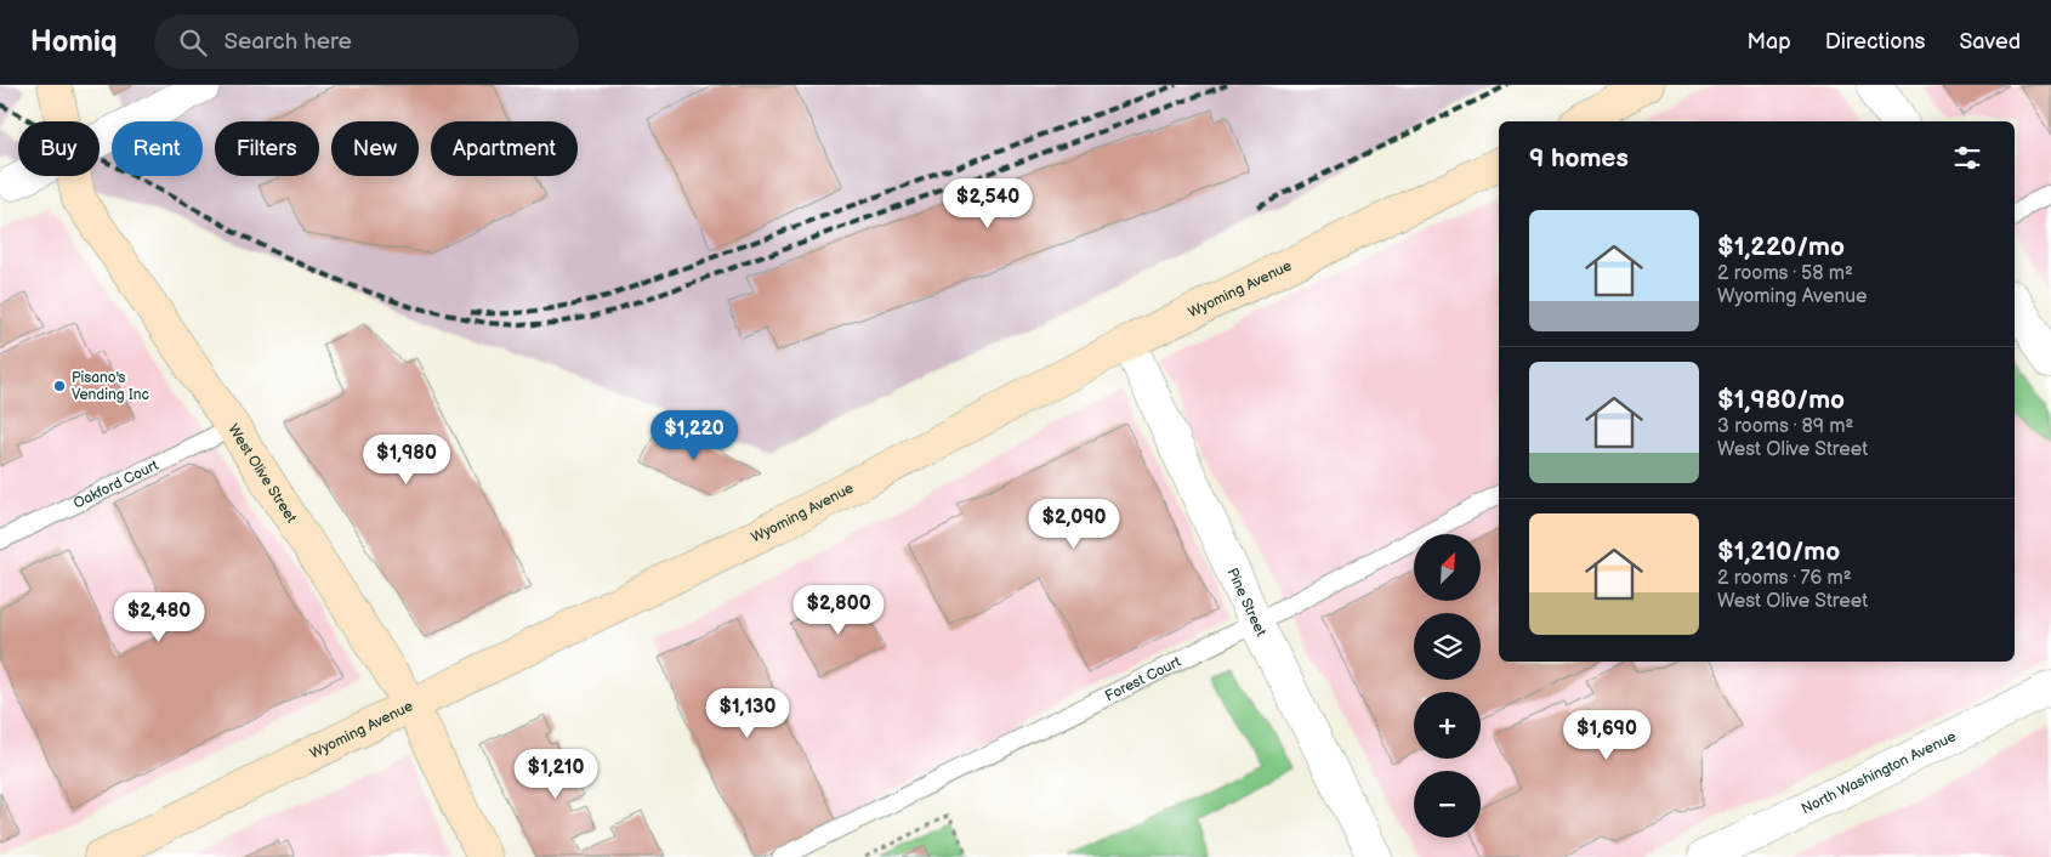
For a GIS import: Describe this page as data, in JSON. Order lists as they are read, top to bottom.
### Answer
{
  "streets": {
    "main road": ["Wyoming Avenue", "West Olive Street"],
    "street": ["Pine Street", "North Washington Avenue"],
    "lane": ["Oakford Court", "Forest Court"]
  },
  "crossings": [
    ["Wyoming Avenue", "West Olive Street"],
    ["Wyoming Avenue", "Pine Street"],
    ["West Olive Street", "Oakford Court"],
    ["Pine Street", "Forest Court"]
  ],
  "places": ["Pisano's Vending Inc"],
  "north": "top right",
  "page": {
    "header": "Homiq",
    "search": "Search here",
    "nav": ["Map", "Directions", "Saved"],
    "chip": [
      "Buy",
      "Rent",
      "Filters",
      "New",
      "Apartment"
    ],
    "heading": "9 homes",
    "price": [
      "$2,540",
      "$1,220",
      "$1,980",
      "$2,090",
      "$2,800",
      "$2,480",
      "$1,130",
      "$1,690",
      "$1,210"
    ],
    "list": [
      {
        "name": "$1,220/mo",
        "note": "2 rooms · 58 m² · Wyoming Avenue"
      },
      {
        "name": "$1,980/mo",
        "note": "3 rooms · 89 m² · West Olive Street"
      },
      {
        "name": "$1,210/mo",
        "note": "2 rooms · 76 m² · West Olive Street"
      }
    ],
    "map_buttons": ["+", "−"]
  }
}
